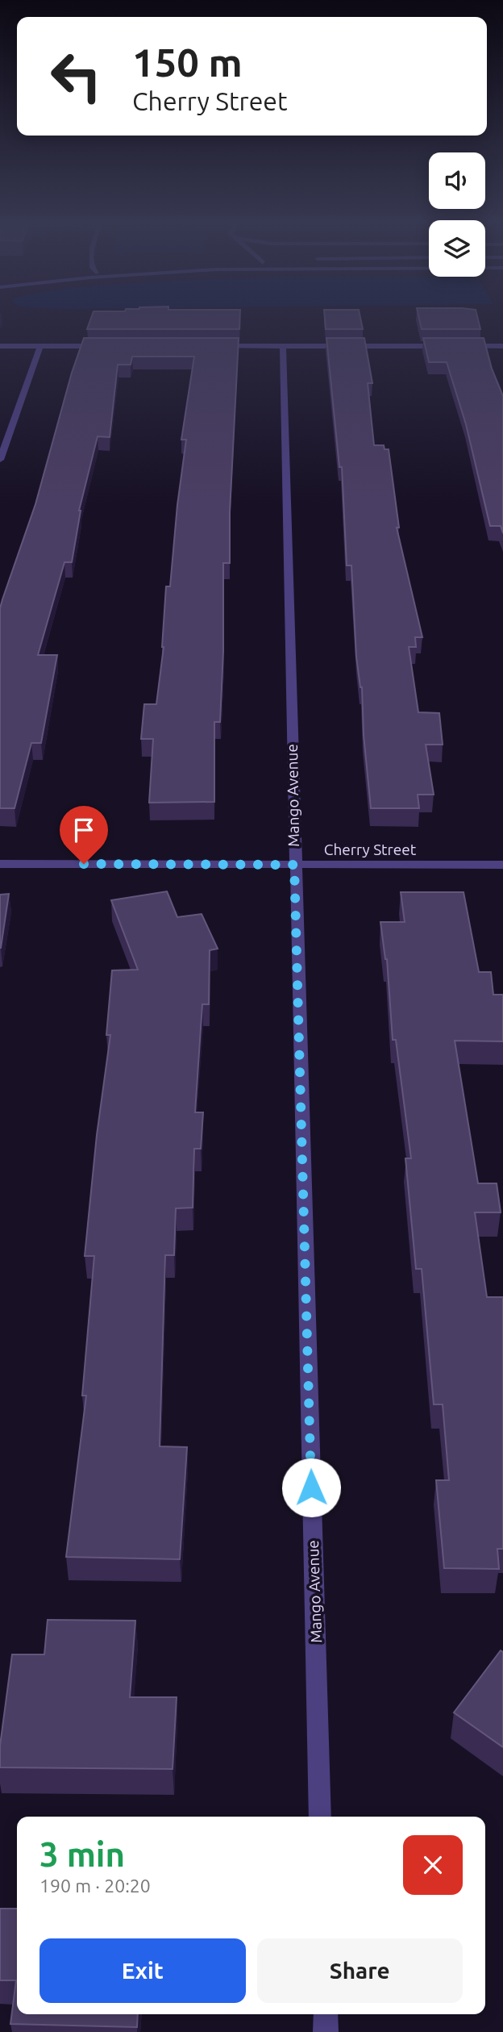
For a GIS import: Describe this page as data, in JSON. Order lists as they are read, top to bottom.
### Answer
{
  "streets": {
    "street": ["Mango Avenue", "Cherry Street"]
  },
  "crossings": [
    ["Mango Avenue", "Cherry Street"]
  ],
  "page": {
    "turn": ["150 m", "Cherry Street"],
    "heading": ["3 min", "190 m · 20:20"],
    "buttons": ["Exit", "Share"]
  }
}
